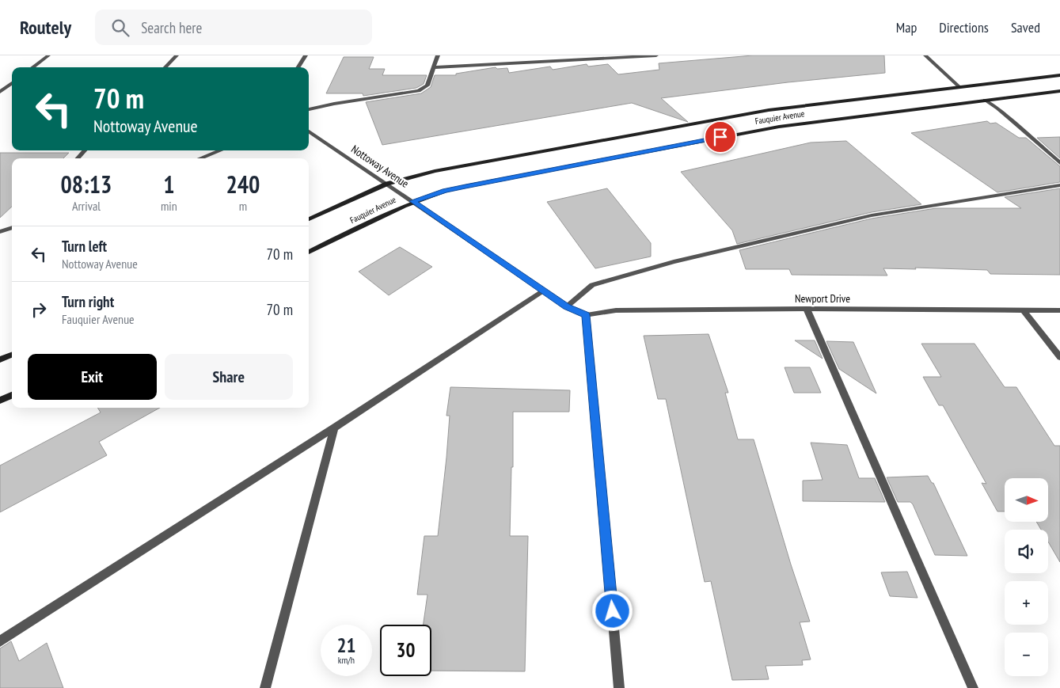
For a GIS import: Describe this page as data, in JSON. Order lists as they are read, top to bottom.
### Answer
{
  "streets": {
    "street": ["Fauquier Avenue", "Nottoway Avenue", "Newport Drive"]
  },
  "crossings": [
    ["Fauquier Avenue", "Nottoway Avenue"],
    ["Nottoway Avenue", "Newport Drive"]
  ],
  "north": "right",
  "page": {
    "header": "Routely",
    "search": "Search here",
    "nav": ["Map", "Directions", "Saved"],
    "turn": ["70 m", "Nottoway Avenue"],
    "eta": [
      "08:13",
      "Arrival",
      "1",
      "min",
      "240",
      "m"
    ],
    "list": [
      {
        "name": "Turn left",
        "note": "Nottoway Avenue",
        "value": "70 m"
      },
      {
        "name": "Turn right",
        "note": "Fauquier Avenue",
        "value": "70 m"
      }
    ],
    "buttons": ["Exit", "Share"],
    "map_buttons": ["+", "−"],
    "speed": "21 km/h",
    "limit": "30"
  }
}
